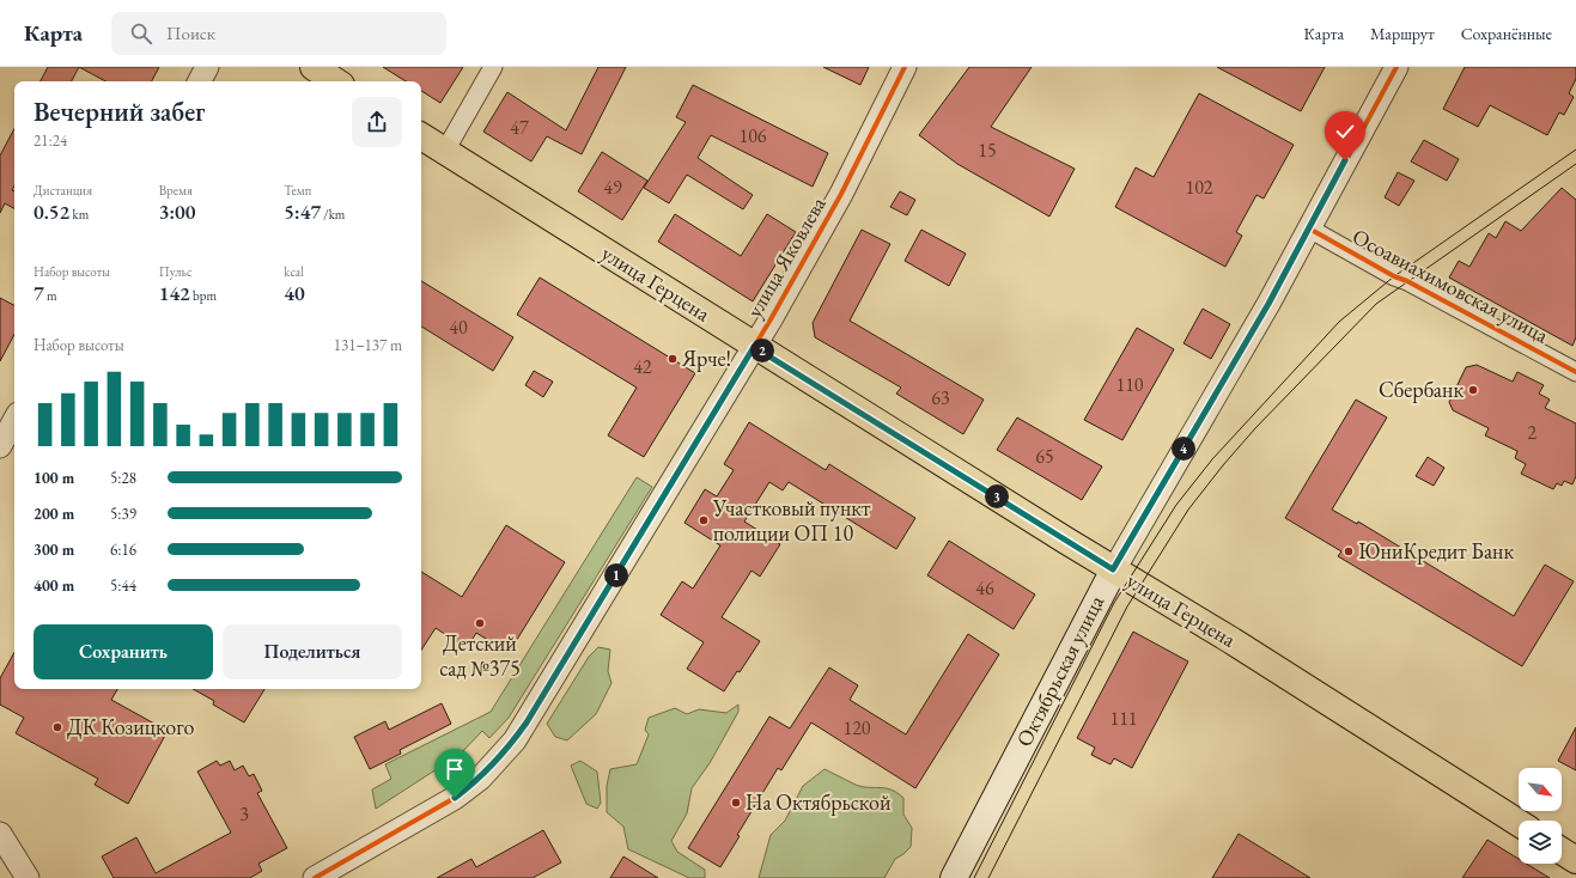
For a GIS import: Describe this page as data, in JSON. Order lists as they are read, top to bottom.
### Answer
{
  "streets": {
    "main road": ["улица Герцена", "Октябрьская улица"],
    "street": ["улица Яковлева", "Осоавиахимовская улица"]
  },
  "crossings": [
    ["улица Яковлева", "улица Герцена"],
    ["улица Герцена", "Октябрьская улица"],
    ["Осоавиахимовская улица", "Октябрьская улица"]
  ],
  "places": [
    "Ярче!",
    "Сбербанк",
    "Участковый пункт полиции ОП 10",
    "ЮниКредит Банк",
    "Детский сад №375",
    "ДК Козицкого",
    "На Октябрьской"
  ],
  "house_numbers": [
    "47",
    "106",
    "15",
    "49",
    "102",
    "40",
    "42",
    "110",
    "63",
    "2",
    "65",
    "46",
    "111",
    "120",
    "3"
  ],
  "north": "bottom right",
  "page": {
    "header": "Карта",
    "search": "Поиск",
    "nav": ["Карта", "Маршрут", "Сохранённые"],
    "heading": ["Вечерний забег", "21:24"],
    "stats": [
      ["Дистанция", "0.52 km"],
      ["Время", "3:00"],
      ["Темп", "5:47 /km"],
      ["Набор высоты", "7 m"],
      ["Пульс", "142 bpm"],
      ["kcal", "40"]
    ],
    "chart": ["Набор высоты", "131–137 m"],
    "pins": [
      "2",
      "4",
      "3",
      "1"
    ],
    "list": [
      {
        "name": "100 m",
        "note": "5:28"
      },
      {
        "name": "200 m",
        "note": "5:39"
      },
      {
        "name": "300 m",
        "note": "6:16"
      },
      {
        "name": "400 m",
        "note": "5:44"
      }
    ],
    "buttons": ["Сохранить", "Поделиться"]
  }
}
